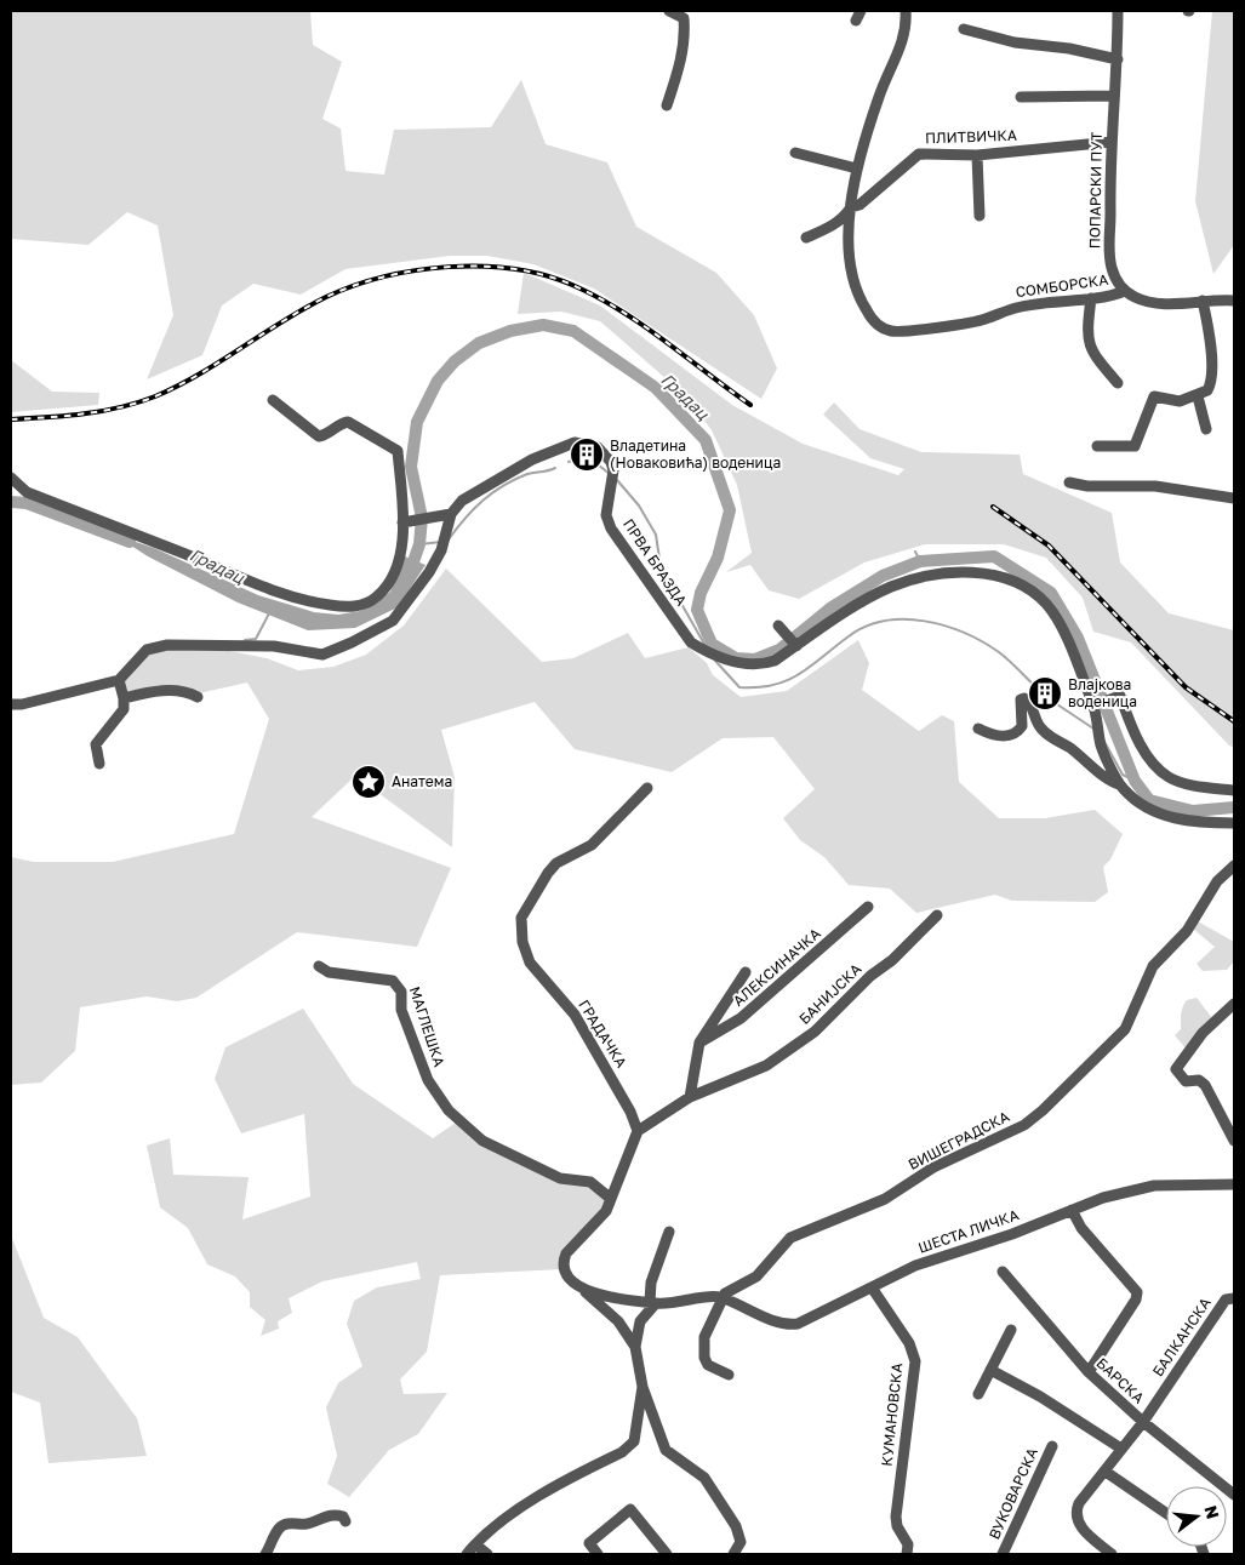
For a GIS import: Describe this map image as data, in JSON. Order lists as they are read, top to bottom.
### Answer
{
  "streets": {
    "street": [
      "ПЛИТВИЧКА",
      "ПОПАРСКИ ПУТ",
      "СОМБОРСКА",
      "ПРВА БРАЗДА",
      "АЛЕКСИНАЧКА",
      "БАНИЈСКА",
      "МАГЛЕШКА",
      "ГРАДАЧКА",
      "ВИШЕГРАДСКА",
      "ШЕСТА ЛИЧКА",
      "БАЛКАНСКА",
      "БАРСКА",
      "КУМАНОВСКА",
      "ВУКОВАРСКА"
    ]
  },
  "crossings": [
    ["ПЛИТВИЧКА", "ПОПАРСКИ ПУТ"],
    ["ПЛИТВИЧКА", "СОМБОРСКА"],
    ["ПОПАРСКИ ПУТ", "СОМБОРСКА"],
    ["БАНИЈСКА", "ГРАДАЧКА"],
    ["ВИШЕГРАДСКА", "ШЕСТА ЛИЧКА"],
    ["ШЕСТА ЛИЧКА", "КУМАНОВСКА"],
    ["БАЛКАНСКА", "БАРСКА"]
  ],
  "water": ["Градац"],
  "places": {
    "building": ["Владетина (Новаковића) воденица", "Влајкова воденица"],
    "place": ["Анатема"]
  },
  "north": "right"
}
